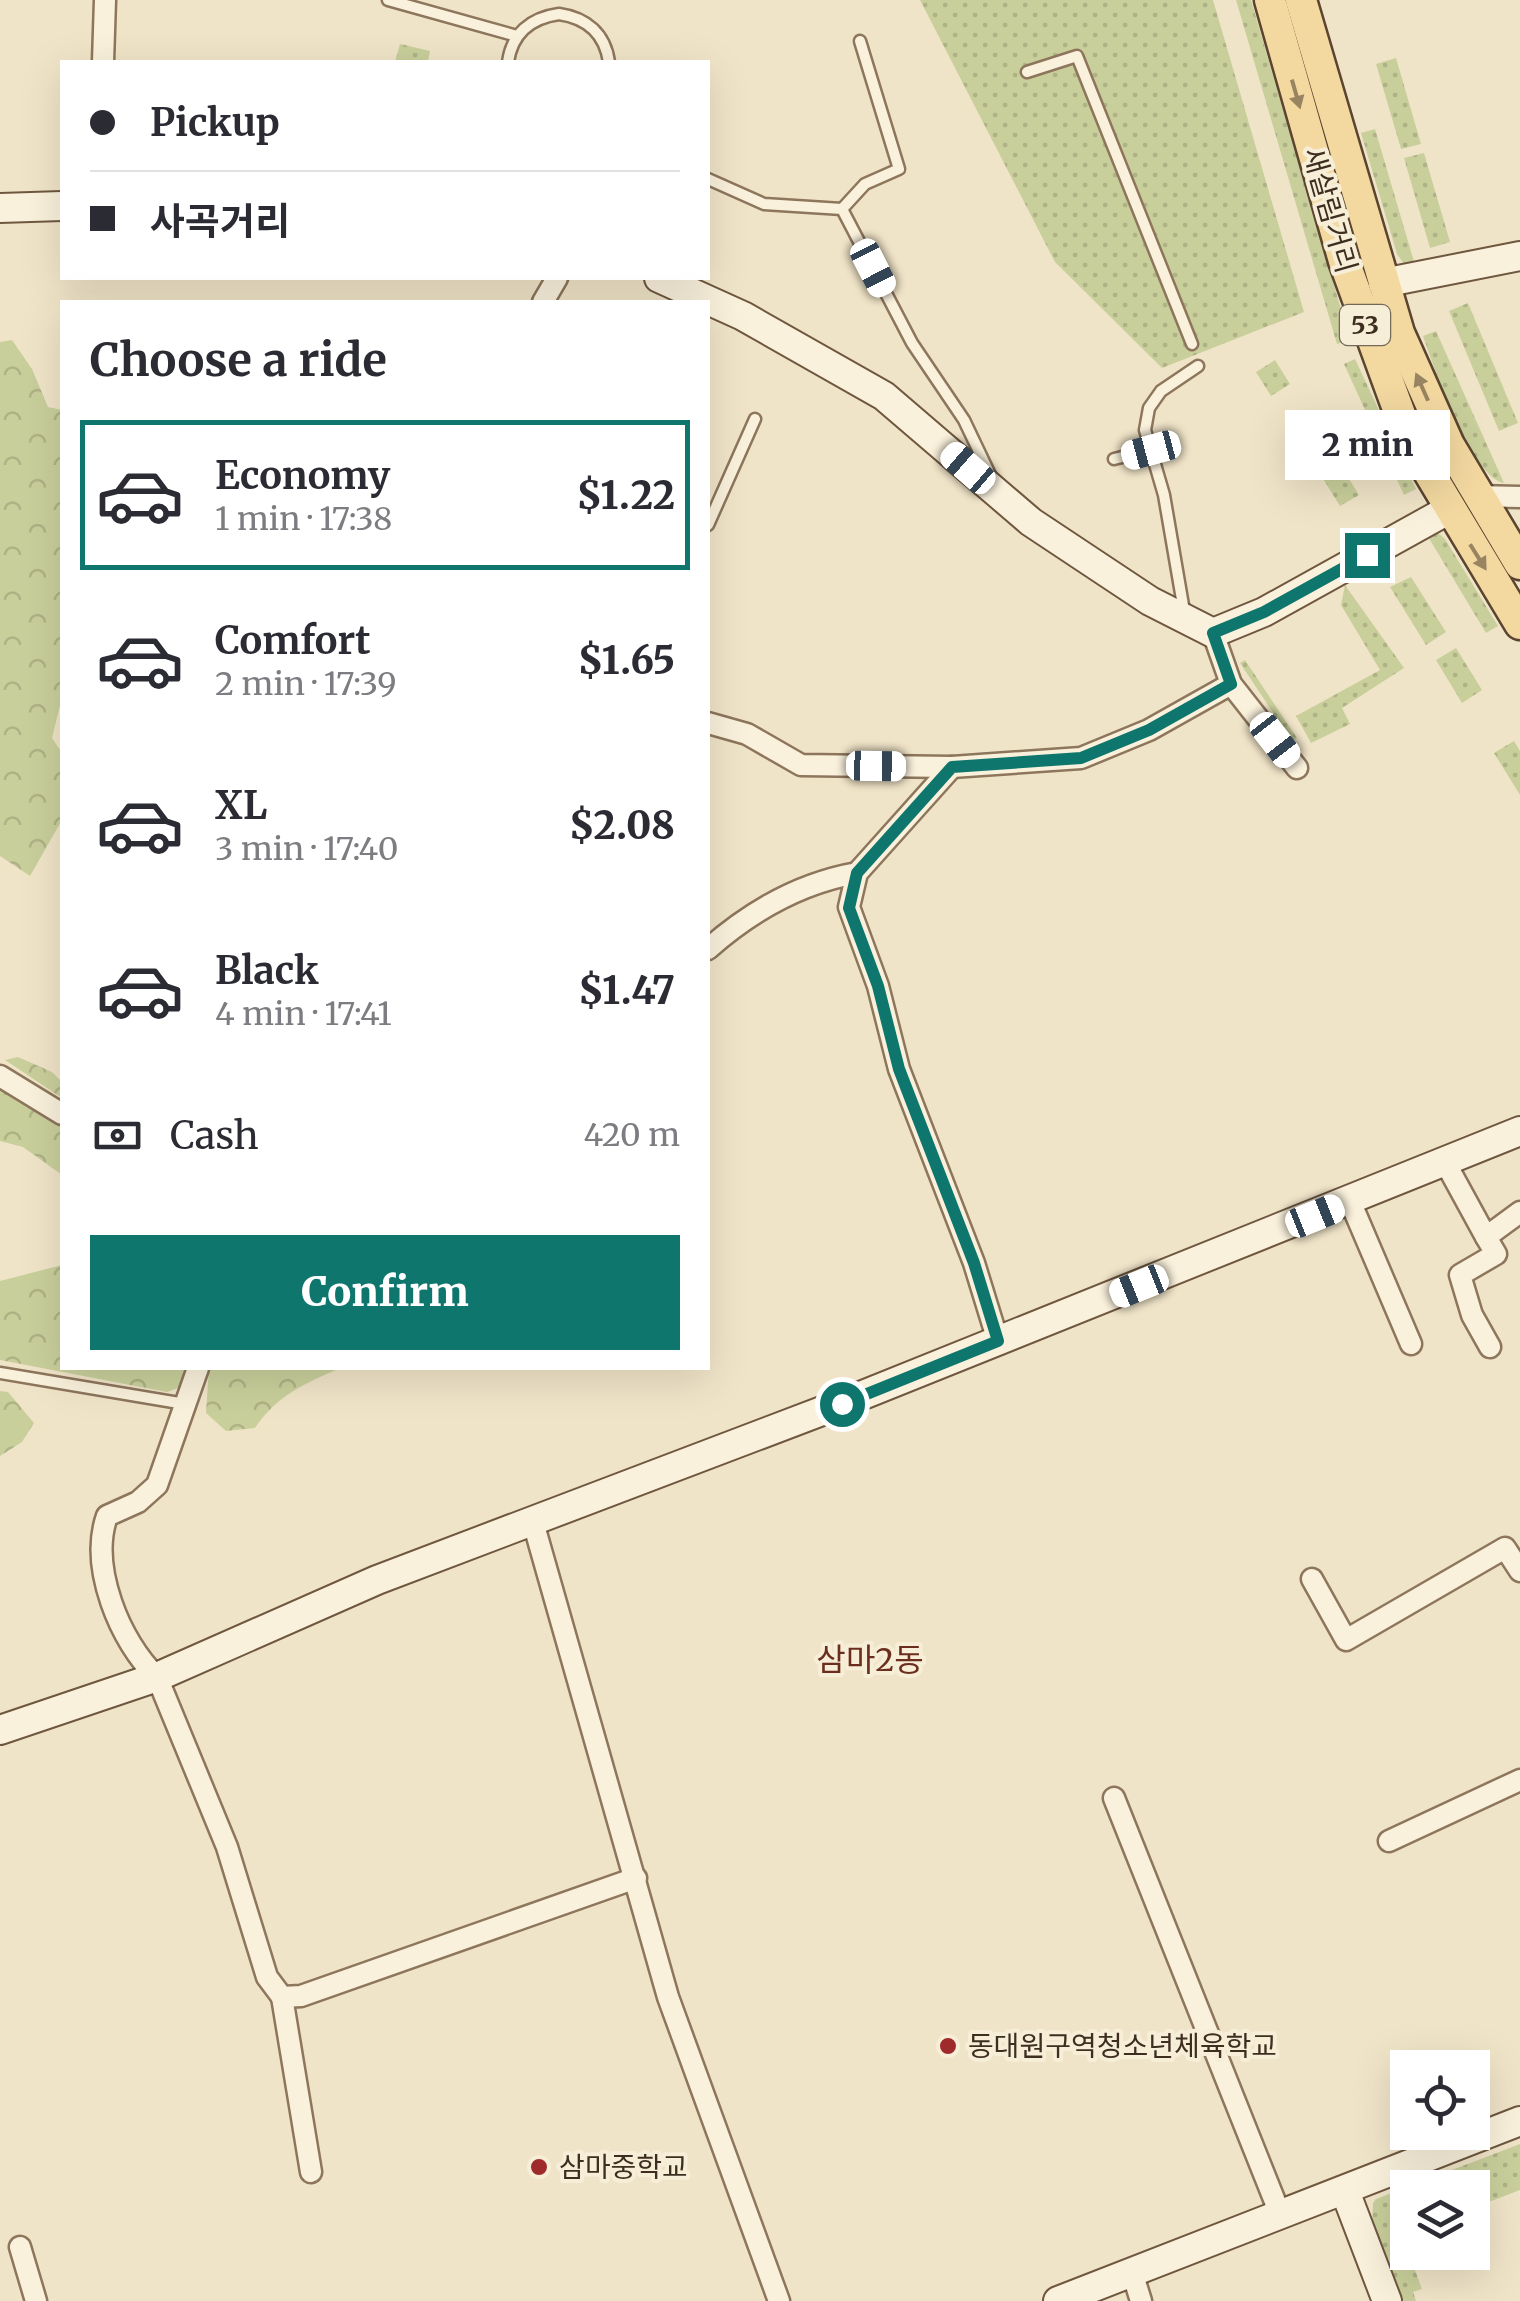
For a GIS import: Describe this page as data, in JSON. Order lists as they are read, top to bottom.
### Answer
{
  "streets": {
    "main road": ["새살림거리", "53"]
  },
  "districts": ["삼마2동"],
  "places": ["동대원구역청소년체육학교", "삼마중학교"],
  "page": {
    "banner": ["Pickup", "사곡거리"],
    "heading": "Choose a ride",
    "bubble": "2 min",
    "list": [
      {
        "name": "Economy",
        "note": "1 min · 17:38",
        "value": "$1.22"
      },
      {
        "name": "Comfort",
        "note": "2 min · 17:39",
        "value": "$1.65"
      },
      {
        "name": "XL",
        "note": "3 min · 17:40",
        "value": "$2.08"
      },
      {
        "name": "Black",
        "note": "4 min · 17:41",
        "value": "$1.47"
      }
    ],
    "pay": ["Cash", "420 m"],
    "buttons": "Confirm"
  }
}
